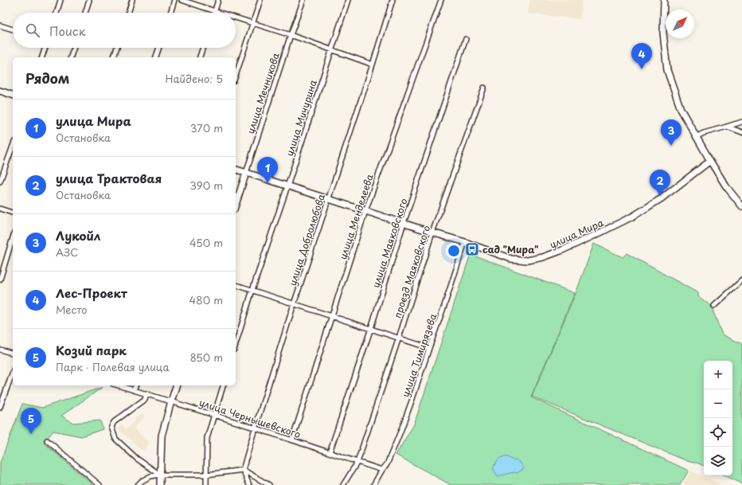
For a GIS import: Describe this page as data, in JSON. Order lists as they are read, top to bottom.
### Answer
{
  "streets": {
    "main road": ["улица Мечникова", "улица Мира"],
    "street": [
      "улица Мичурина",
      "улица Менделеева",
      "улица Добролюбова",
      "улица Маяковского",
      "проезд Маяковского",
      "улица Тимирязева",
      "улица Чернышевского"
    ]
  },
  "crossings": [
    ["улица Мечникова", "улица Мира"],
    ["улица Мичурина", "улица Мира"],
    ["улица Менделеева", "улица Мира"],
    ["улица Менделеева", "улица Чернышевского"],
    ["улица Мира", "улица Добролюбова"],
    ["улица Мира", "улица Маяковского"],
    ["улица Мира", "проезд Маяковского"],
    ["улица Мира", "улица Тимирязева"],
    ["улица Добролюбова", "улица Чернышевского"],
    ["улица Маяковского", "улица Чернышевского"],
    ["проезд Маяковского", "улица Чернышевского"],
    ["улица Тимирязева", "улица Чернышевского"]
  ],
  "places": {
    "bus stop": ["сад \"Мира\""]
  },
  "north": "top right",
  "page": {
    "search": "Поиск",
    "pins": [
      "4",
      "3",
      "1",
      "2",
      "5"
    ],
    "heading": ["Рядом", "Найдено: 5"],
    "list": [
      {
        "mark": "1",
        "name": "улица Мира",
        "note": "Остановка",
        "value": "370 m"
      },
      {
        "mark": "2",
        "name": "улица Трактовая",
        "note": "Остановка",
        "value": "390 m"
      },
      {
        "mark": "3",
        "name": "Лукойл",
        "note": "АЗС",
        "value": "450 m"
      },
      {
        "mark": "4",
        "name": "Лес-Проект",
        "note": "Место",
        "value": "480 m"
      },
      {
        "mark": "5",
        "name": "Козий парк",
        "note": "Парк · Полевая улица",
        "value": "850 m"
      }
    ],
    "map_buttons": ["+", "−"]
  }
}
